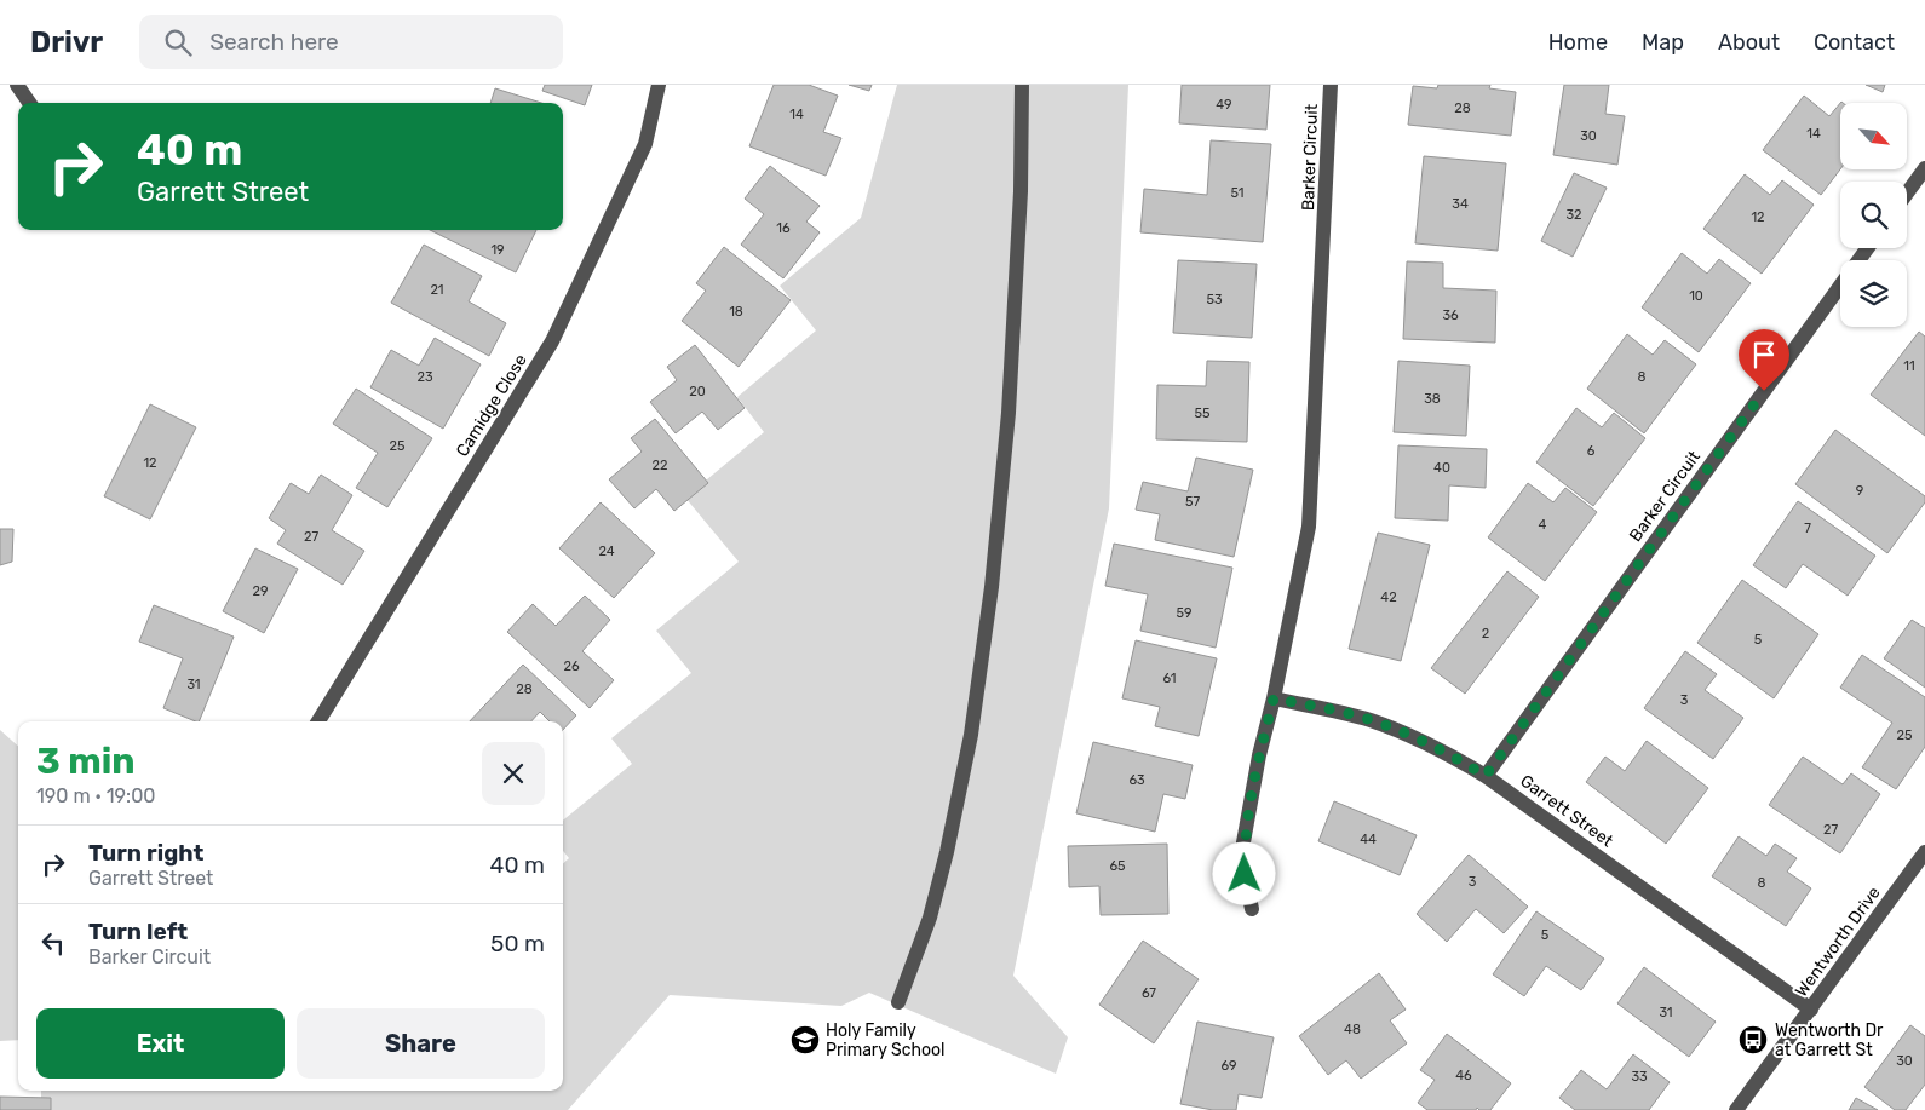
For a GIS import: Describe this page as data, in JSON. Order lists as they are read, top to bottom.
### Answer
{
  "streets": {
    "street": [
      "Barker Circuit",
      "Camidge Close",
      "Garrett Street",
      "Wentworth Drive"
    ]
  },
  "crossings": [
    ["Barker Circuit", "Garrett Street"],
    ["Garrett Street", "Wentworth Drive"]
  ],
  "places": {
    "school or university": ["Holy Family Primary School"],
    "bus stop": ["Wentworth Dr at Garrett St"]
  },
  "house_numbers": [
    "49",
    "28",
    "14",
    "14",
    "30",
    "51",
    "34",
    "32",
    "12",
    "16",
    "19",
    "21",
    "10",
    "53",
    "18",
    "36",
    "11",
    "23",
    "8",
    "20",
    "38",
    "55",
    "25",
    "6",
    "12",
    "22",
    "40",
    "9",
    "57",
    "4",
    "7",
    "27",
    "24",
    "29",
    "42",
    "59",
    "2",
    "5",
    "26",
    "61",
    "31",
    "28",
    "3",
    "25",
    "63",
    "27",
    "44",
    "65",
    "3",
    "8",
    "5",
    "67",
    "31",
    "48",
    "30",
    "69",
    "46",
    "33"
  ],
  "north": "bottom right",
  "page": {
    "header": "Drivr",
    "search": "Search here",
    "nav": [
      "Home",
      "Map",
      "About",
      "Contact"
    ],
    "turn": ["40 m", "Garrett Street"],
    "heading": ["3 min", "190 m · 19:00"],
    "list": [
      {
        "name": "Turn right",
        "note": "Garrett Street",
        "value": "40 m"
      },
      {
        "name": "Turn left",
        "note": "Barker Circuit",
        "value": "50 m"
      }
    ],
    "buttons": ["Exit", "Share"]
  }
}
